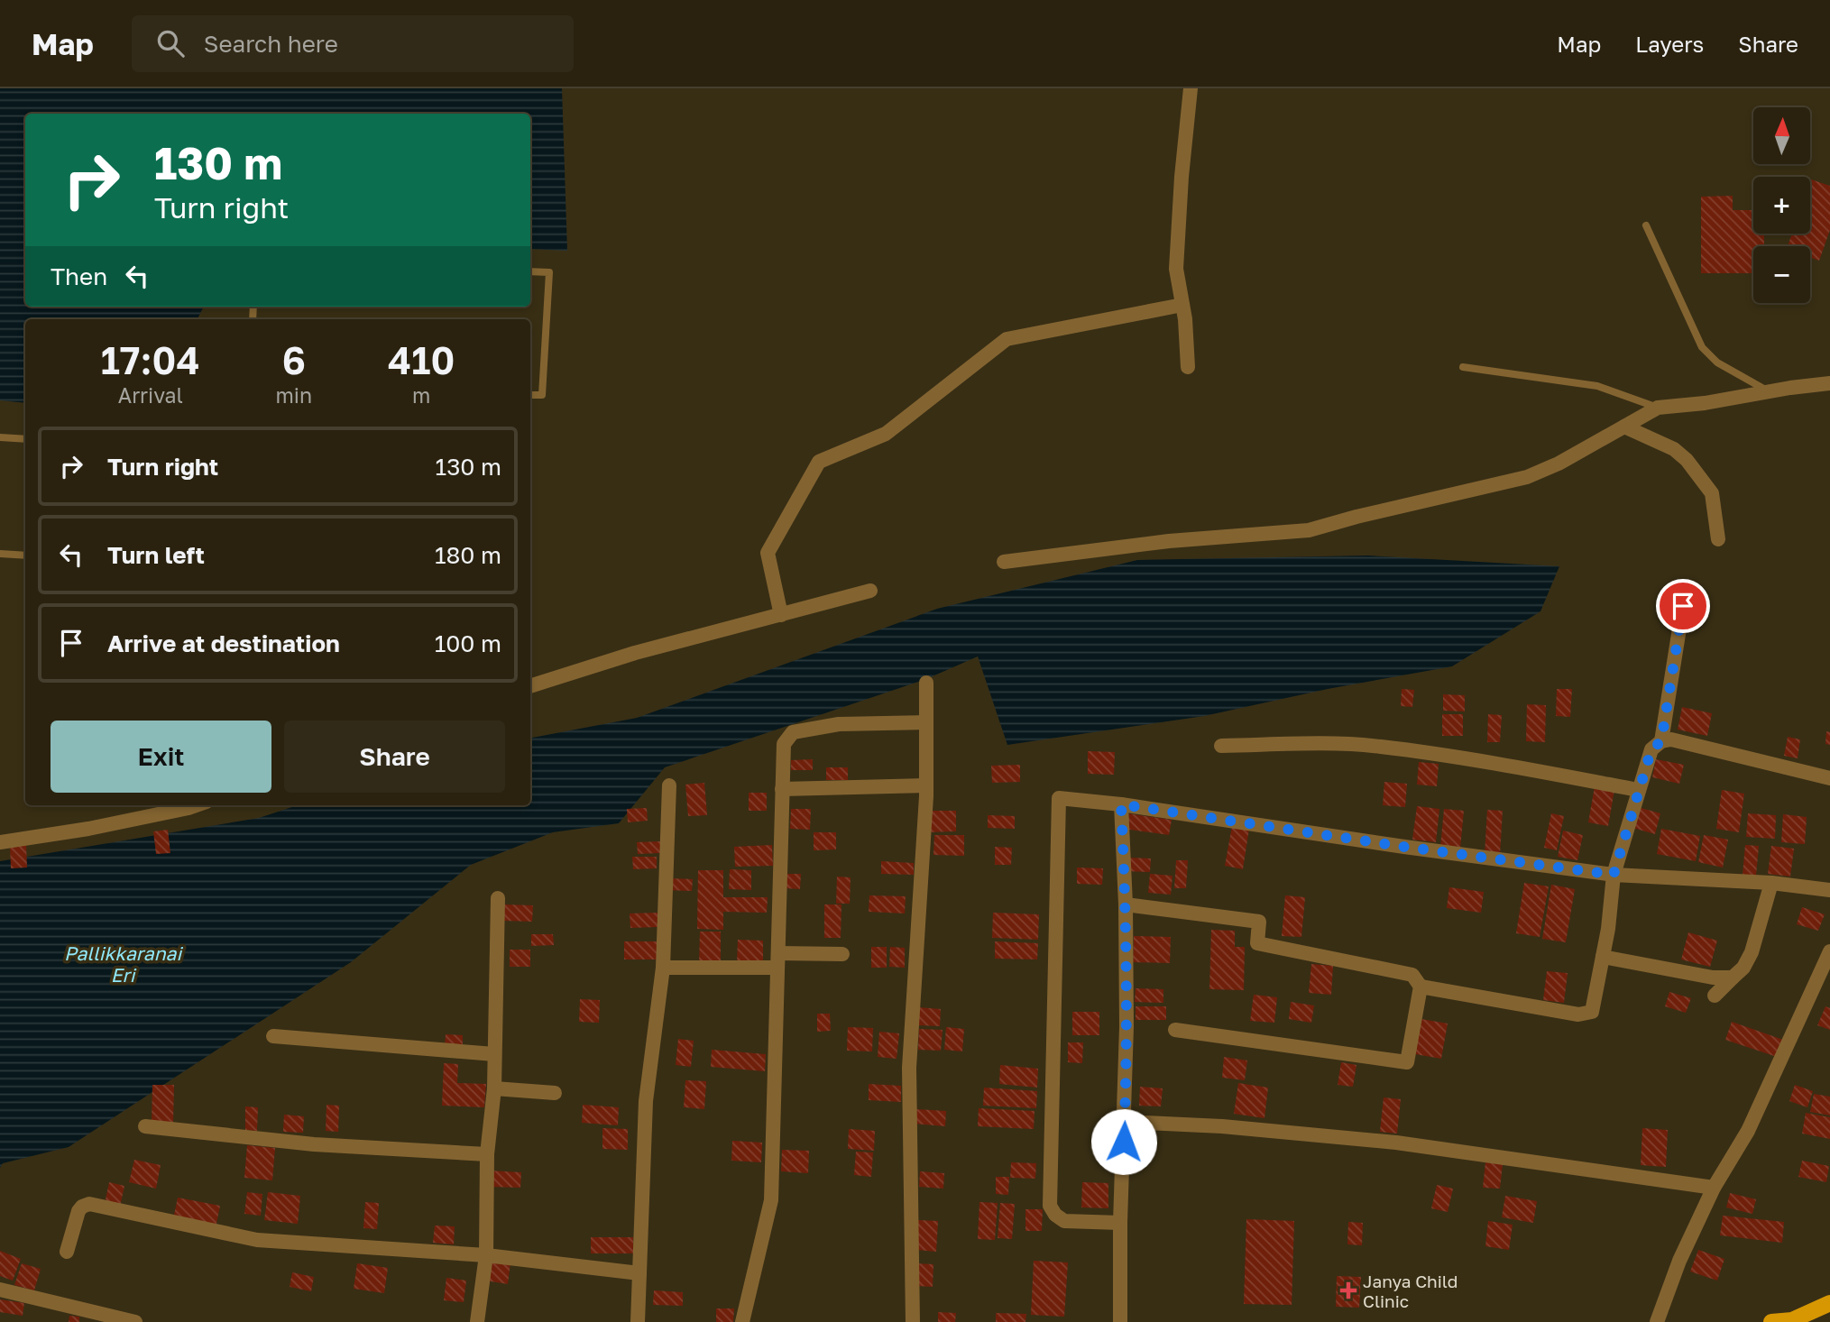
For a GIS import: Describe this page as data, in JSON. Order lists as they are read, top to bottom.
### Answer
{
  "water": ["Pallikkaranai Eri"],
  "places": {
    "health": ["Janya Child Clinic"]
  },
  "north": "top",
  "page": {
    "header": "Map",
    "search": "Search here",
    "nav": ["Map", "Layers", "Share"],
    "map_buttons": ["+", "−"],
    "turn": ["130 m", "Turn right"],
    "then": "Then",
    "eta": [
      "17:04",
      "Arrival",
      "6",
      "min",
      "410",
      "m"
    ],
    "list": [
      {
        "name": "Turn right",
        "value": "130 m"
      },
      {
        "name": "Turn left",
        "value": "180 m"
      },
      {
        "name": "Arrive at destination",
        "value": "100 m"
      }
    ],
    "buttons": ["Exit", "Share"]
  }
}
